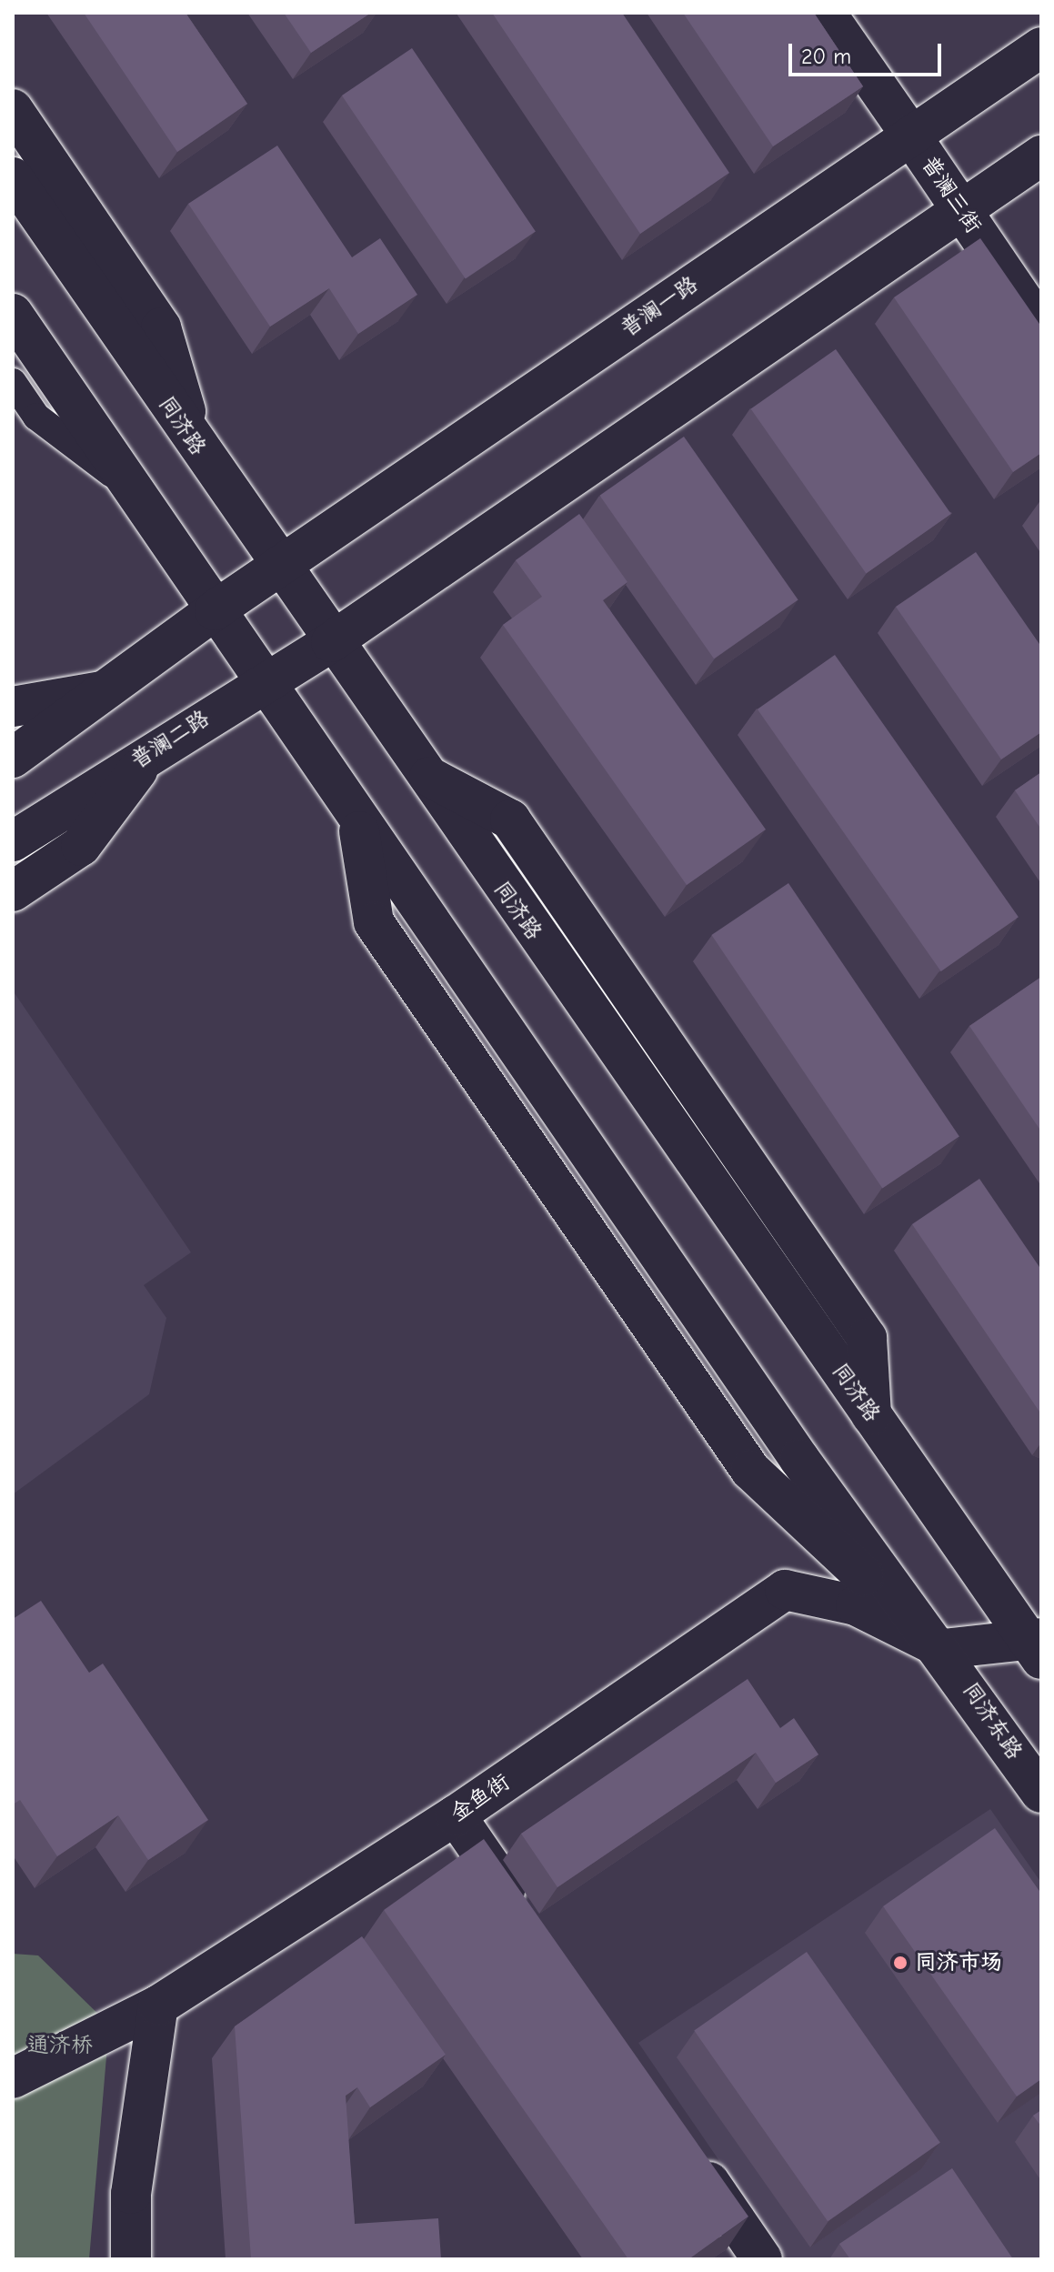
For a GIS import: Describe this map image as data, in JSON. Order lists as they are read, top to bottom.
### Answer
{
  "streets": {
    "main road": [
      "普澜三街",
      "普澜一路",
      "同济路",
      "普澜二路",
      "同济东路",
      "金鱼街"
    ]
  },
  "crossings": [
    ["普澜三街", "普澜一路"],
    ["普澜一路", "同济路"],
    ["同济路", "普澜二路"],
    ["同济东路", "金鱼街"]
  ],
  "parks": ["通济桥"],
  "places": ["同济市场"],
  "scale_bar": "20 m"
}
